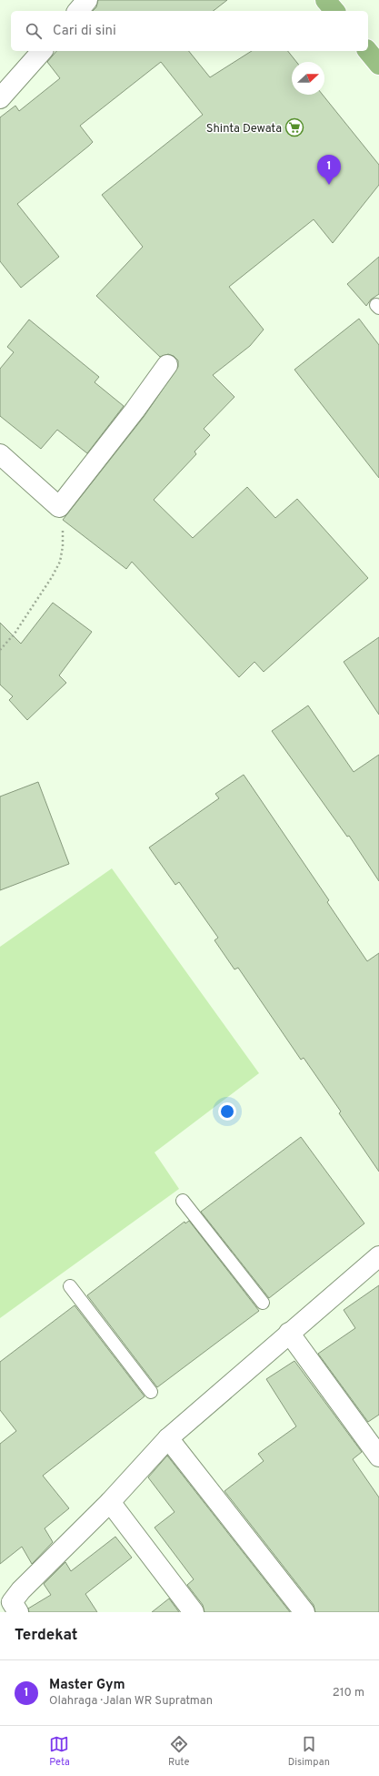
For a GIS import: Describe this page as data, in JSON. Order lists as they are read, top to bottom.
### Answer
{
  "places": {
    "supermarket": ["Shinta Dewata"]
  },
  "north": "right",
  "page": {
    "search": "Cari di sini",
    "pins": "1",
    "heading": "Terdekat",
    "list": [
      {
        "mark": "1",
        "name": "Master Gym",
        "note": "Olahraga · Jalan WR Supratman",
        "value": "210 m"
      }
    ],
    "nav": ["Peta", "Rute", "Disimpan"]
  }
}
